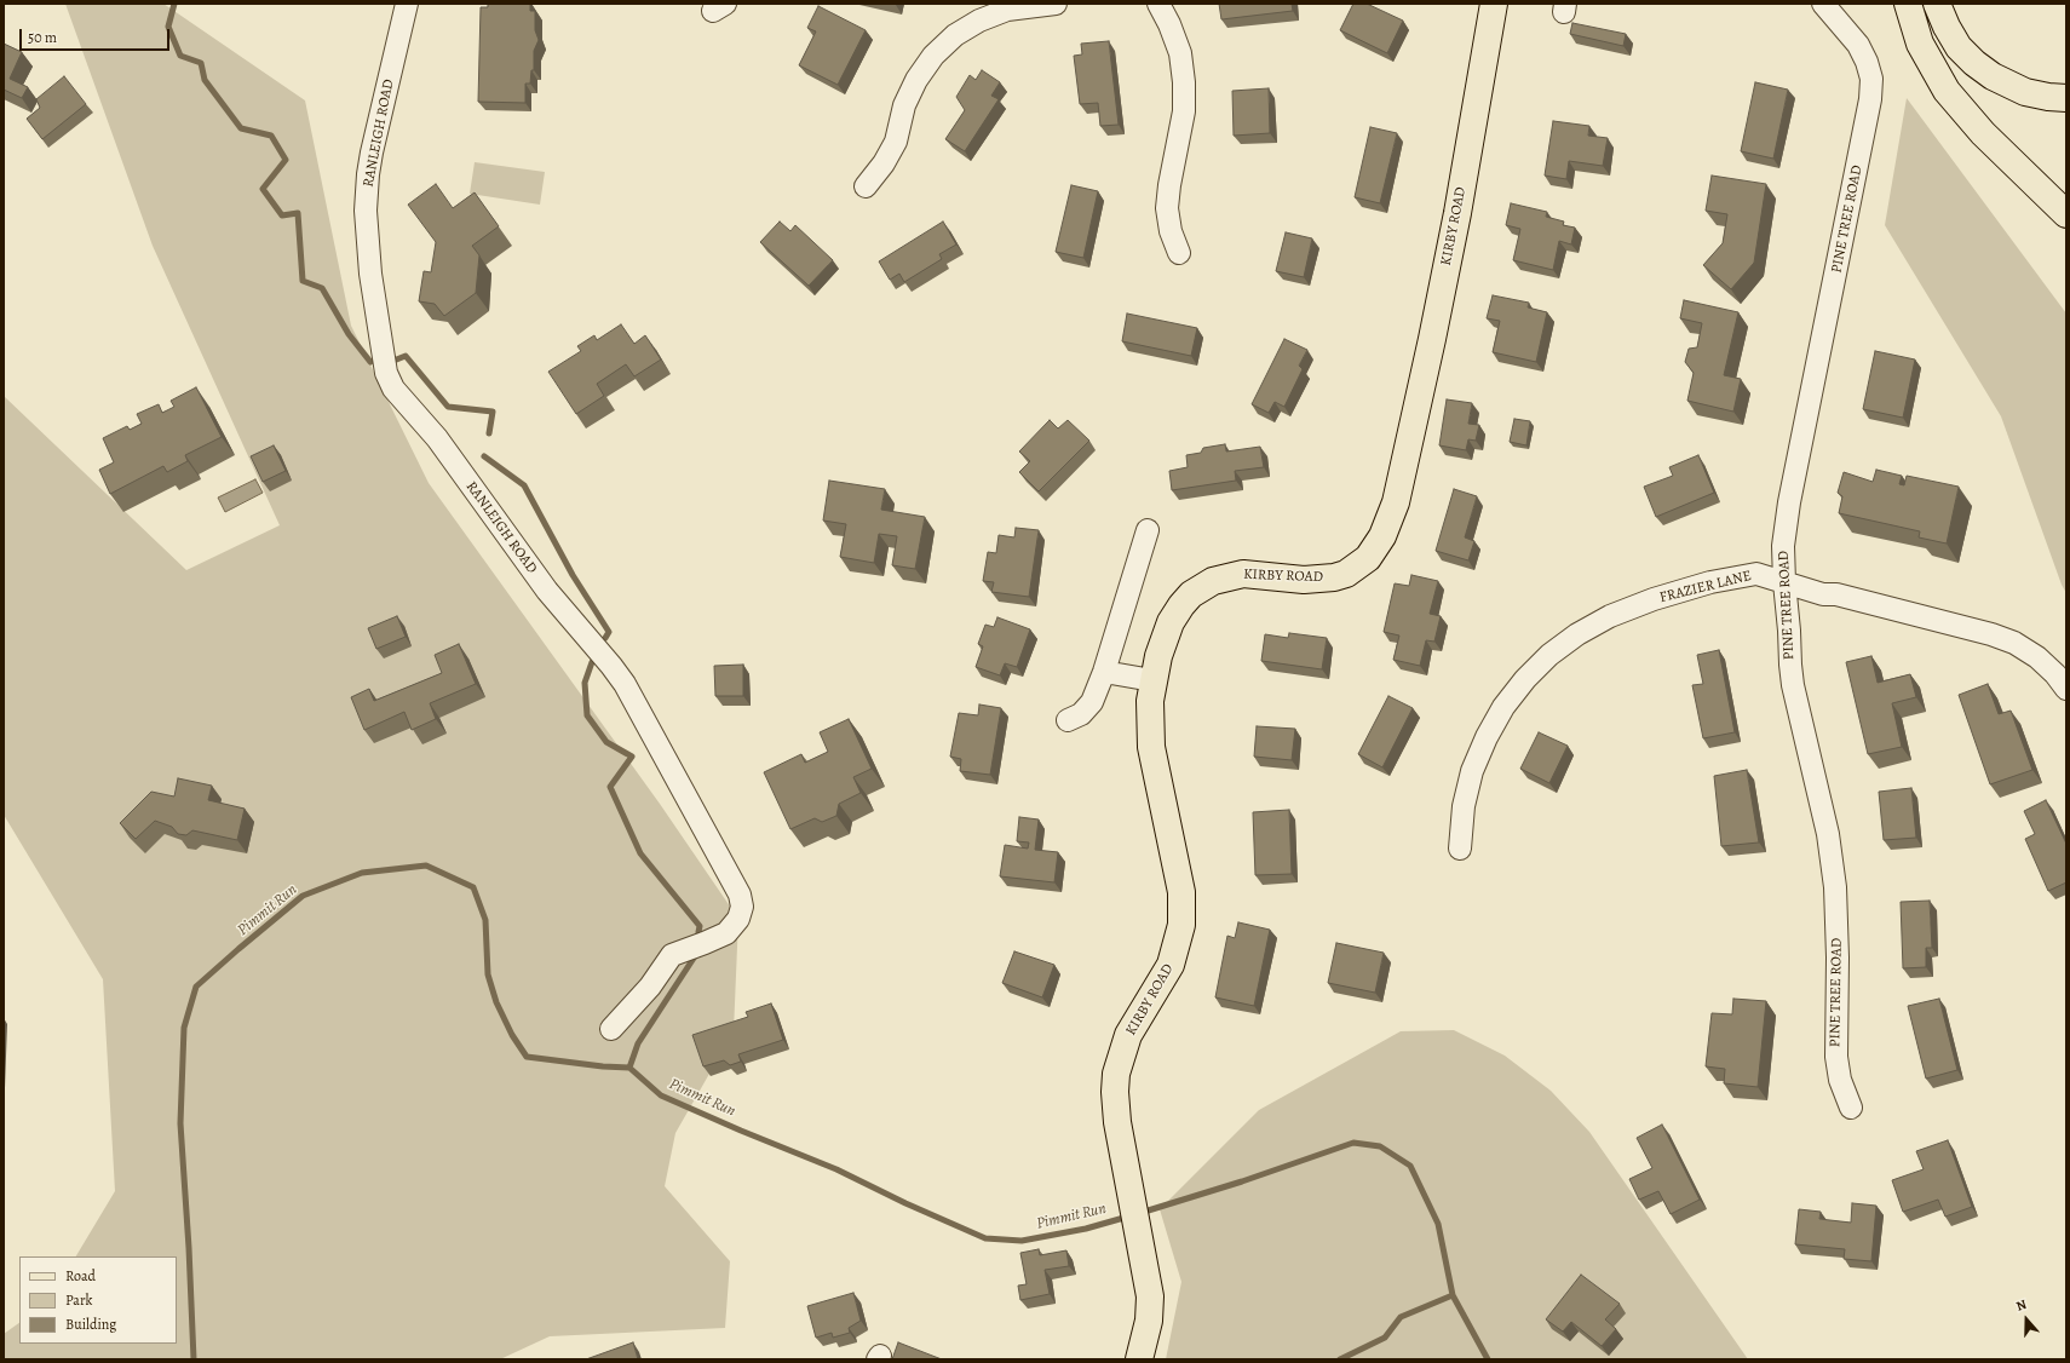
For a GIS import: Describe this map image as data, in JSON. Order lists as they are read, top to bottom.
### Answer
{
  "streets": {
    "main road": ["KIRBY ROAD"],
    "street": ["RANLEIGH ROAD", "PINE TREE ROAD", "FRAZIER LANE"]
  },
  "crossings": [
    ["PINE TREE ROAD", "FRAZIER LANE"]
  ],
  "water": ["Pimmit Run"],
  "legend": ["Road", "Park", "Building"],
  "scale_bar": "50 m",
  "north": "top"
}
